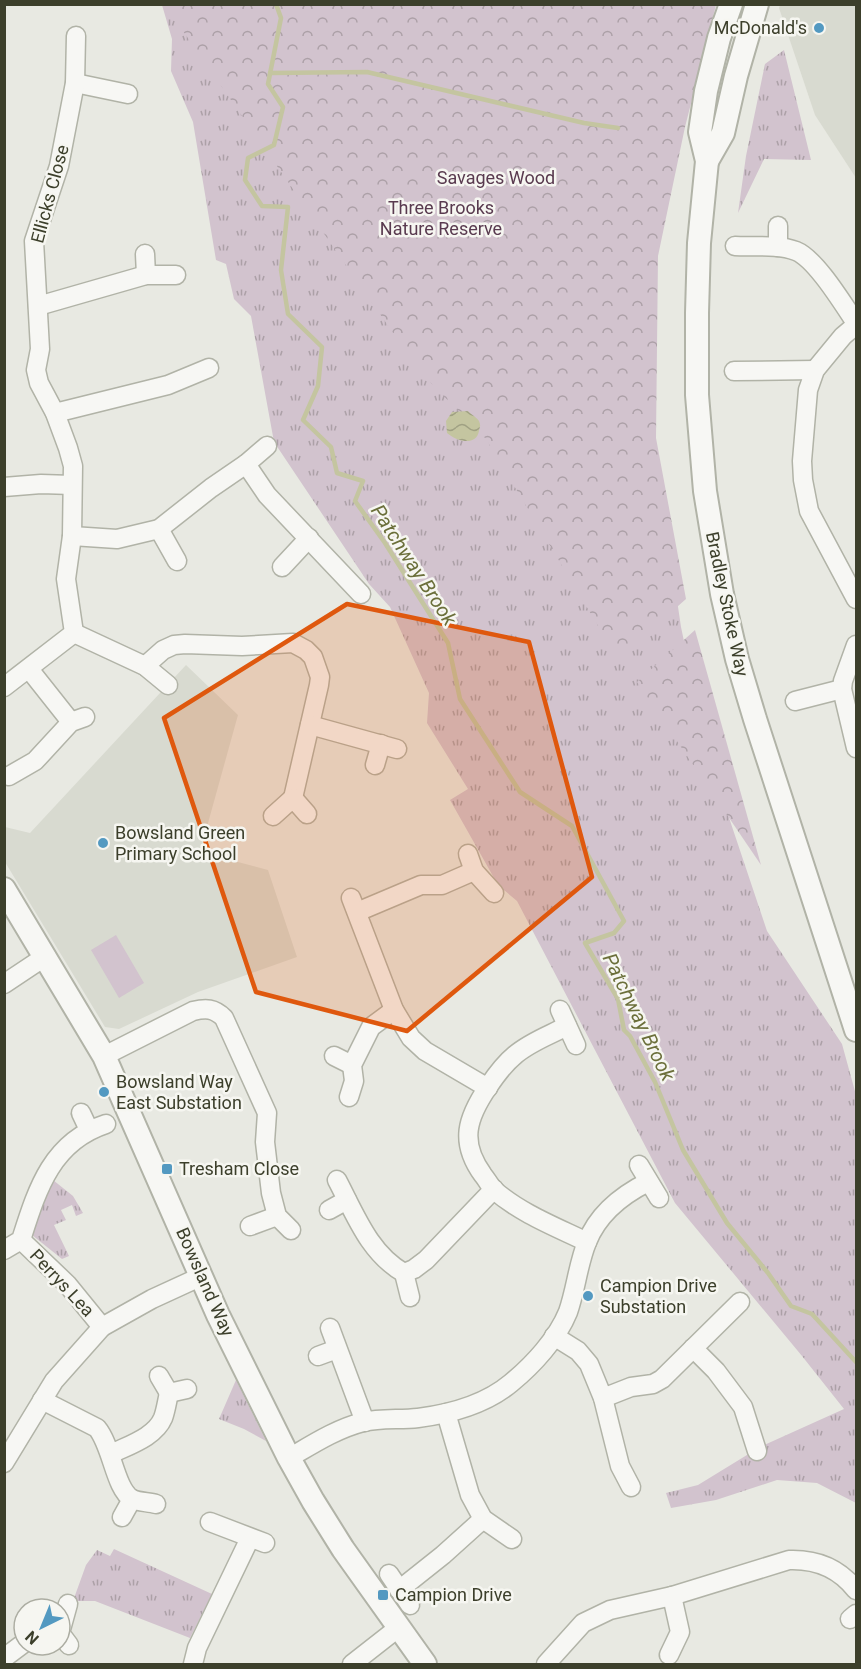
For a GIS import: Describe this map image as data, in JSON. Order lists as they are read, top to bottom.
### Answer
{
  "streets": {
    "street": [
      "Ellicks Close",
      "Bradley Stoke Way",
      "Bowsland Way",
      "Perrys Lea"
    ]
  },
  "water": ["Patchway Brook"],
  "parks": ["Savages Wood", "Three Brooks Nature Reserve"],
  "places": {
    "other": [
      "McDonald's",
      "Bowsland Green Primary School",
      "Bowsland Way East Substation",
      "Campion Drive Substation"
    ],
    "transit": ["Tresham Close", "Campion Drive"]
  },
  "north": "bottom left"
}
